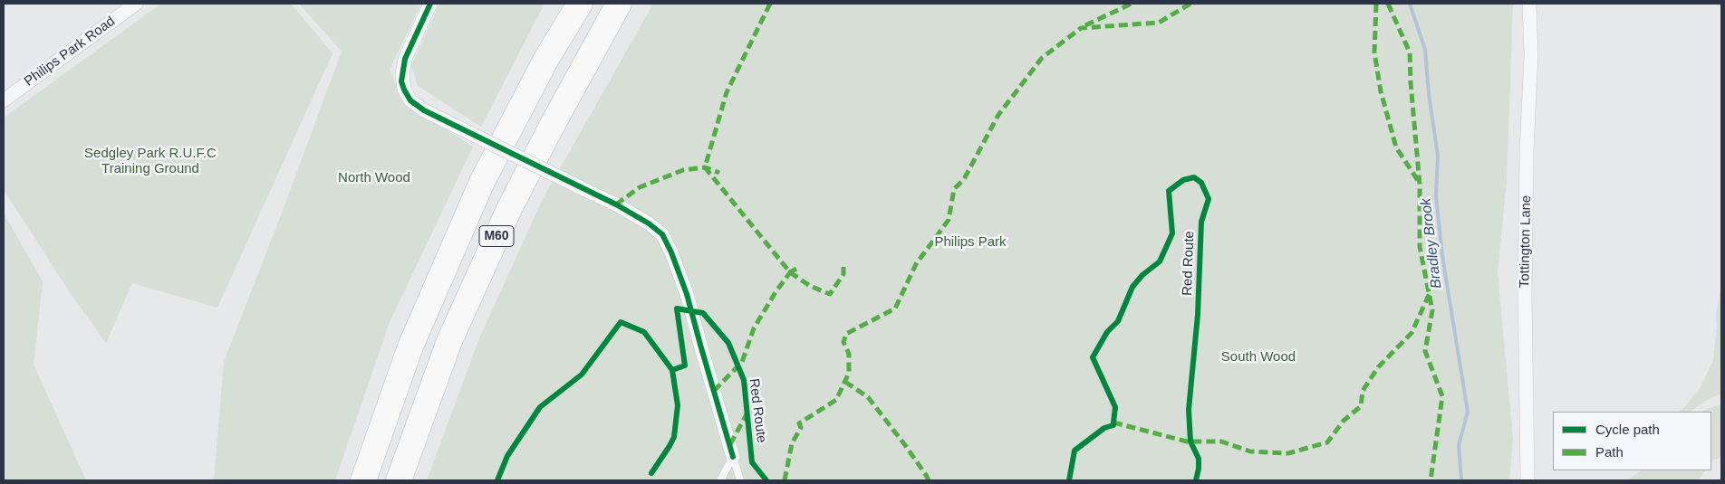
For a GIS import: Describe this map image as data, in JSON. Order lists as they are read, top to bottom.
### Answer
{
  "streets": {
    "highway": ["M60"],
    "street": ["Philips Park Road", "Tottington Lane"],
    "cycle path": ["Red Route"]
  },
  "water": ["Bradley Brook"],
  "parks": [
    "Sedgley Park R.U.F.C Training Ground",
    "North Wood",
    "Philips Park",
    "South Wood"
  ],
  "legend": ["Cycle path", "Path"]
}
